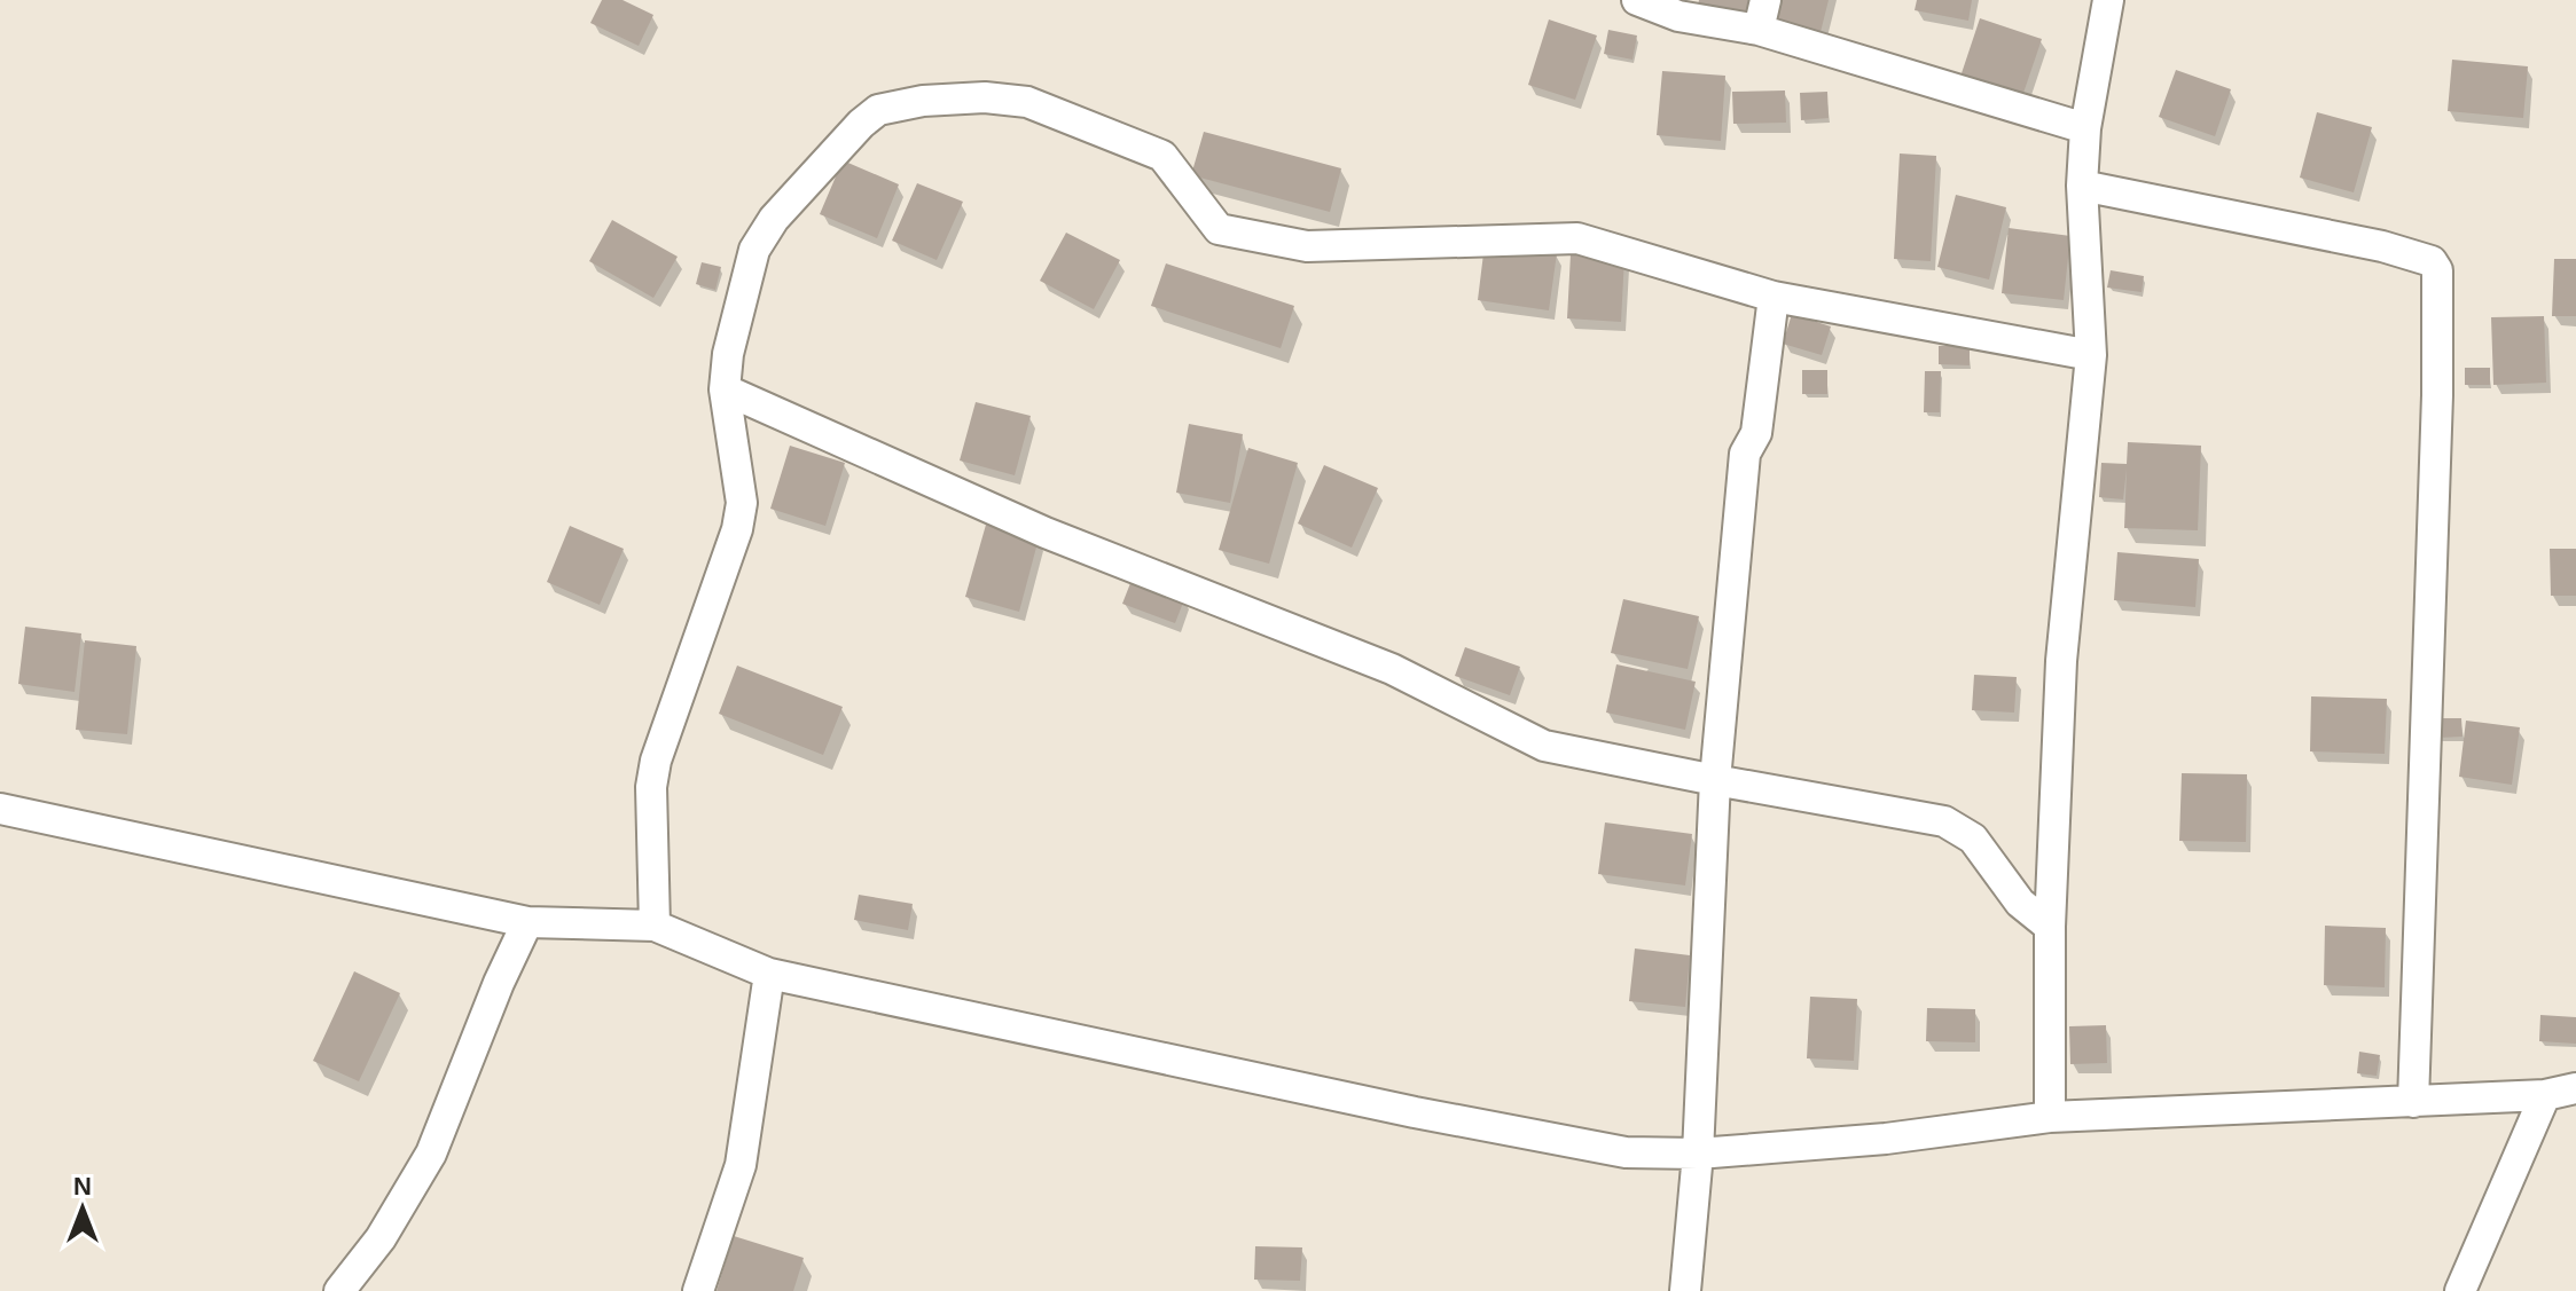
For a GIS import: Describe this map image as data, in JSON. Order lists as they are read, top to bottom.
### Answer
{
  "north": "top"
}
